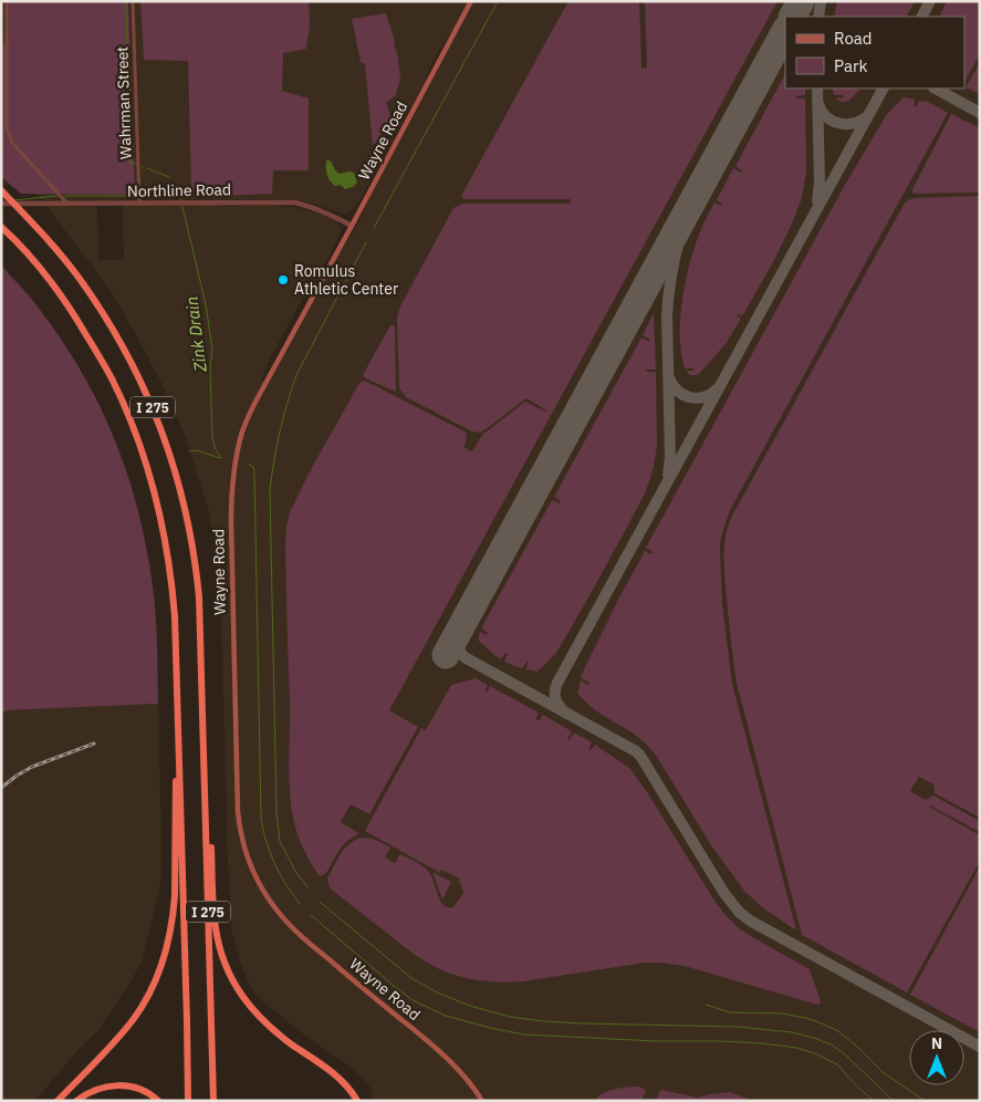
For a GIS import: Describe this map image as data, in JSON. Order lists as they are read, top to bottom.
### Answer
{
  "streets": {
    "highway": ["I 275"],
    "main road": ["Wayne Road"],
    "street": ["Wahrman Street", "Northline Road"]
  },
  "crossings": [
    ["Wahrman Street", "Northline Road"],
    ["Wayne Road", "Northline Road"]
  ],
  "water": ["Zink Drain"],
  "places": ["Romulus Athletic Center"],
  "legend": ["Road", "Park"],
  "north": "top"
}
